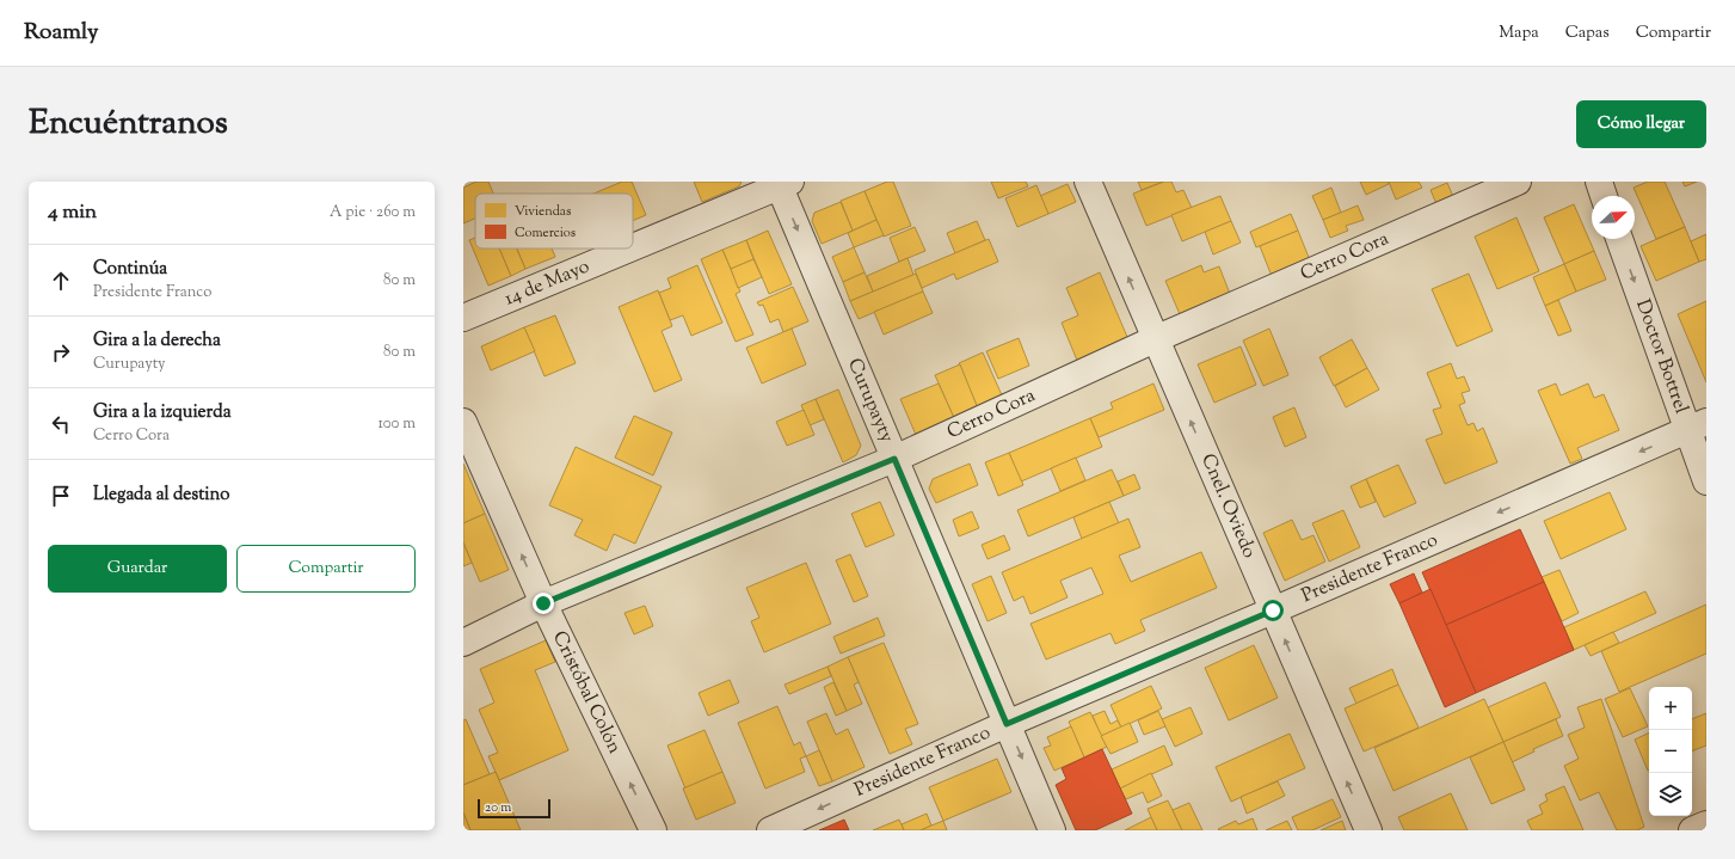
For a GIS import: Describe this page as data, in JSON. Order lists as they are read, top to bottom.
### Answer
{
  "streets": {
    "street": [
      "Cerro Cora",
      "14 de Mayo",
      "Doctor Bottrel",
      "Curupayty",
      "Cnel. Oviedo",
      "Presidente Franco",
      "Cristóbal Colón"
    ]
  },
  "crossings": [
    ["Cerro Cora", "Curupayty"],
    ["Cerro Cora", "Cnel. Oviedo"],
    ["Cerro Cora", "Cristóbal Colón"],
    ["14 de Mayo", "Curupayty"],
    ["Doctor Bottrel", "Presidente Franco"],
    ["Curupayty", "Presidente Franco"],
    ["Cnel. Oviedo", "Presidente Franco"]
  ],
  "one_way": [
    "Doctor Bottrel",
    "Curupayty",
    "Cnel. Oviedo",
    "Presidente Franco",
    "Cristóbal Colón"
  ],
  "legend": ["Viviendas", "Comercios"],
  "scale_bar": "20 m",
  "north": "top right",
  "page": {
    "header": "Roamly",
    "nav": ["Mapa", "Capas", "Compartir"],
    "title": "Encuéntranos",
    "buttons": [
      "Cómo llegar",
      ["Guardar", "Compartir"]
    ],
    "heading": ["4 min", "A pie · 260 m"],
    "list": [
      ["Continúa", "Presidente Franco", "80 m"],
      ["Gira a la derecha", "Curupayty", "80 m"],
      ["Gira a la izquierda", "Cerro Cora", "100 m"],
      "Llegada al destino"
    ],
    "map_buttons": ["+", "−"],
    "scale": "20 m"
  }
}
